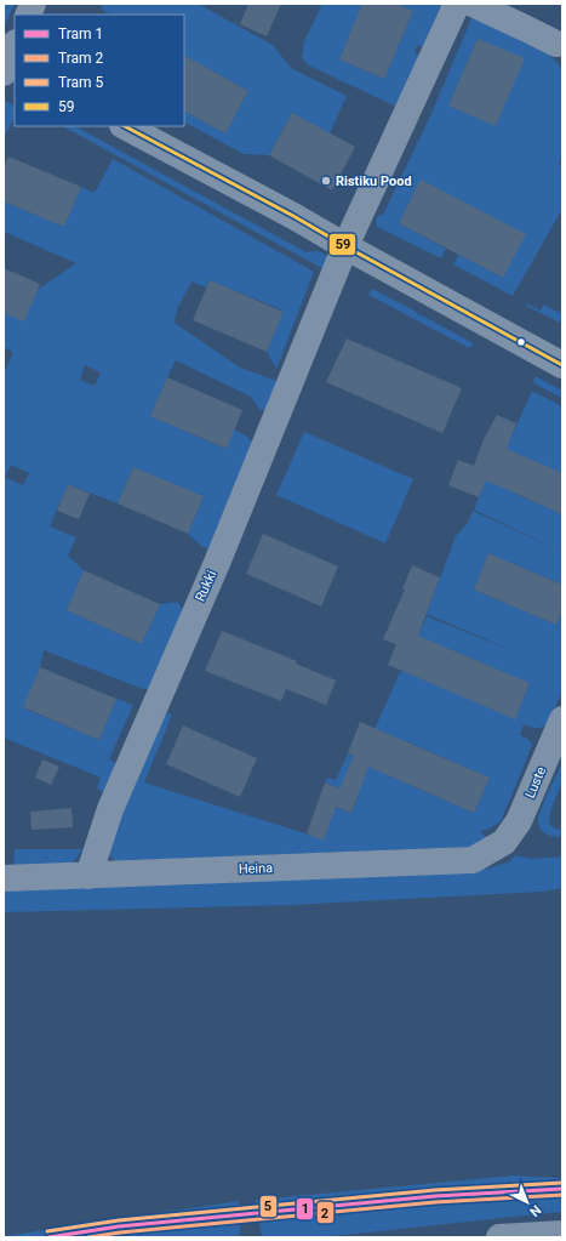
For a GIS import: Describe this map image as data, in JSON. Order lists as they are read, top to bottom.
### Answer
{
  "streets": {
    "street": ["Rukki", "Luste", "Heina"]
  },
  "crossings": [
    ["Rukki", "Heina"],
    ["Luste", "Heina"]
  ],
  "places": ["Ristiku Pood"],
  "lines": [
    "transit line 59",
    "tram line 5",
    "tram line 1",
    "tram line 2"
  ],
  "legend": [
    "Tram 1",
    "Tram 2",
    "Tram 5",
    "59"
  ],
  "north": "bottom right"
}
